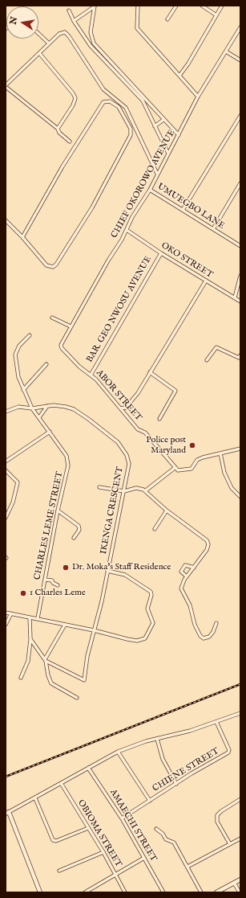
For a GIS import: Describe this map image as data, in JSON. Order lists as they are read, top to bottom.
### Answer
{
  "streets": {
    "street": [
      "CHIEF OKOROWO AVENUE",
      "UMUEGBO LANE",
      "OKO STREET",
      "BAR. GEO NWOSU AVENUE",
      "ABOR STREET",
      "IKENGA CRESCENT",
      "CHARLES LEME STREET",
      "CHIENE STREET",
      "AMAECHI STREET",
      "OBIOMA STREET"
    ]
  },
  "crossings": [
    ["CHIEF OKOROWO AVENUE", "UMUEGBO LANE"],
    ["CHIEF OKOROWO AVENUE", "OKO STREET"],
    ["CHIEF OKOROWO AVENUE", "ABOR STREET"],
    ["OKO STREET", "BAR. GEO NWOSU AVENUE"],
    ["BAR. GEO NWOSU AVENUE", "ABOR STREET"],
    ["IKENGA CRESCENT", "CHARLES LEME STREET"],
    ["CHIENE STREET", "AMAECHI STREET"]
  ],
  "places": ["Police post Maryland", "Dr. Moka's Staff Residence", "1 Charles Leme"],
  "north": "left"
}
